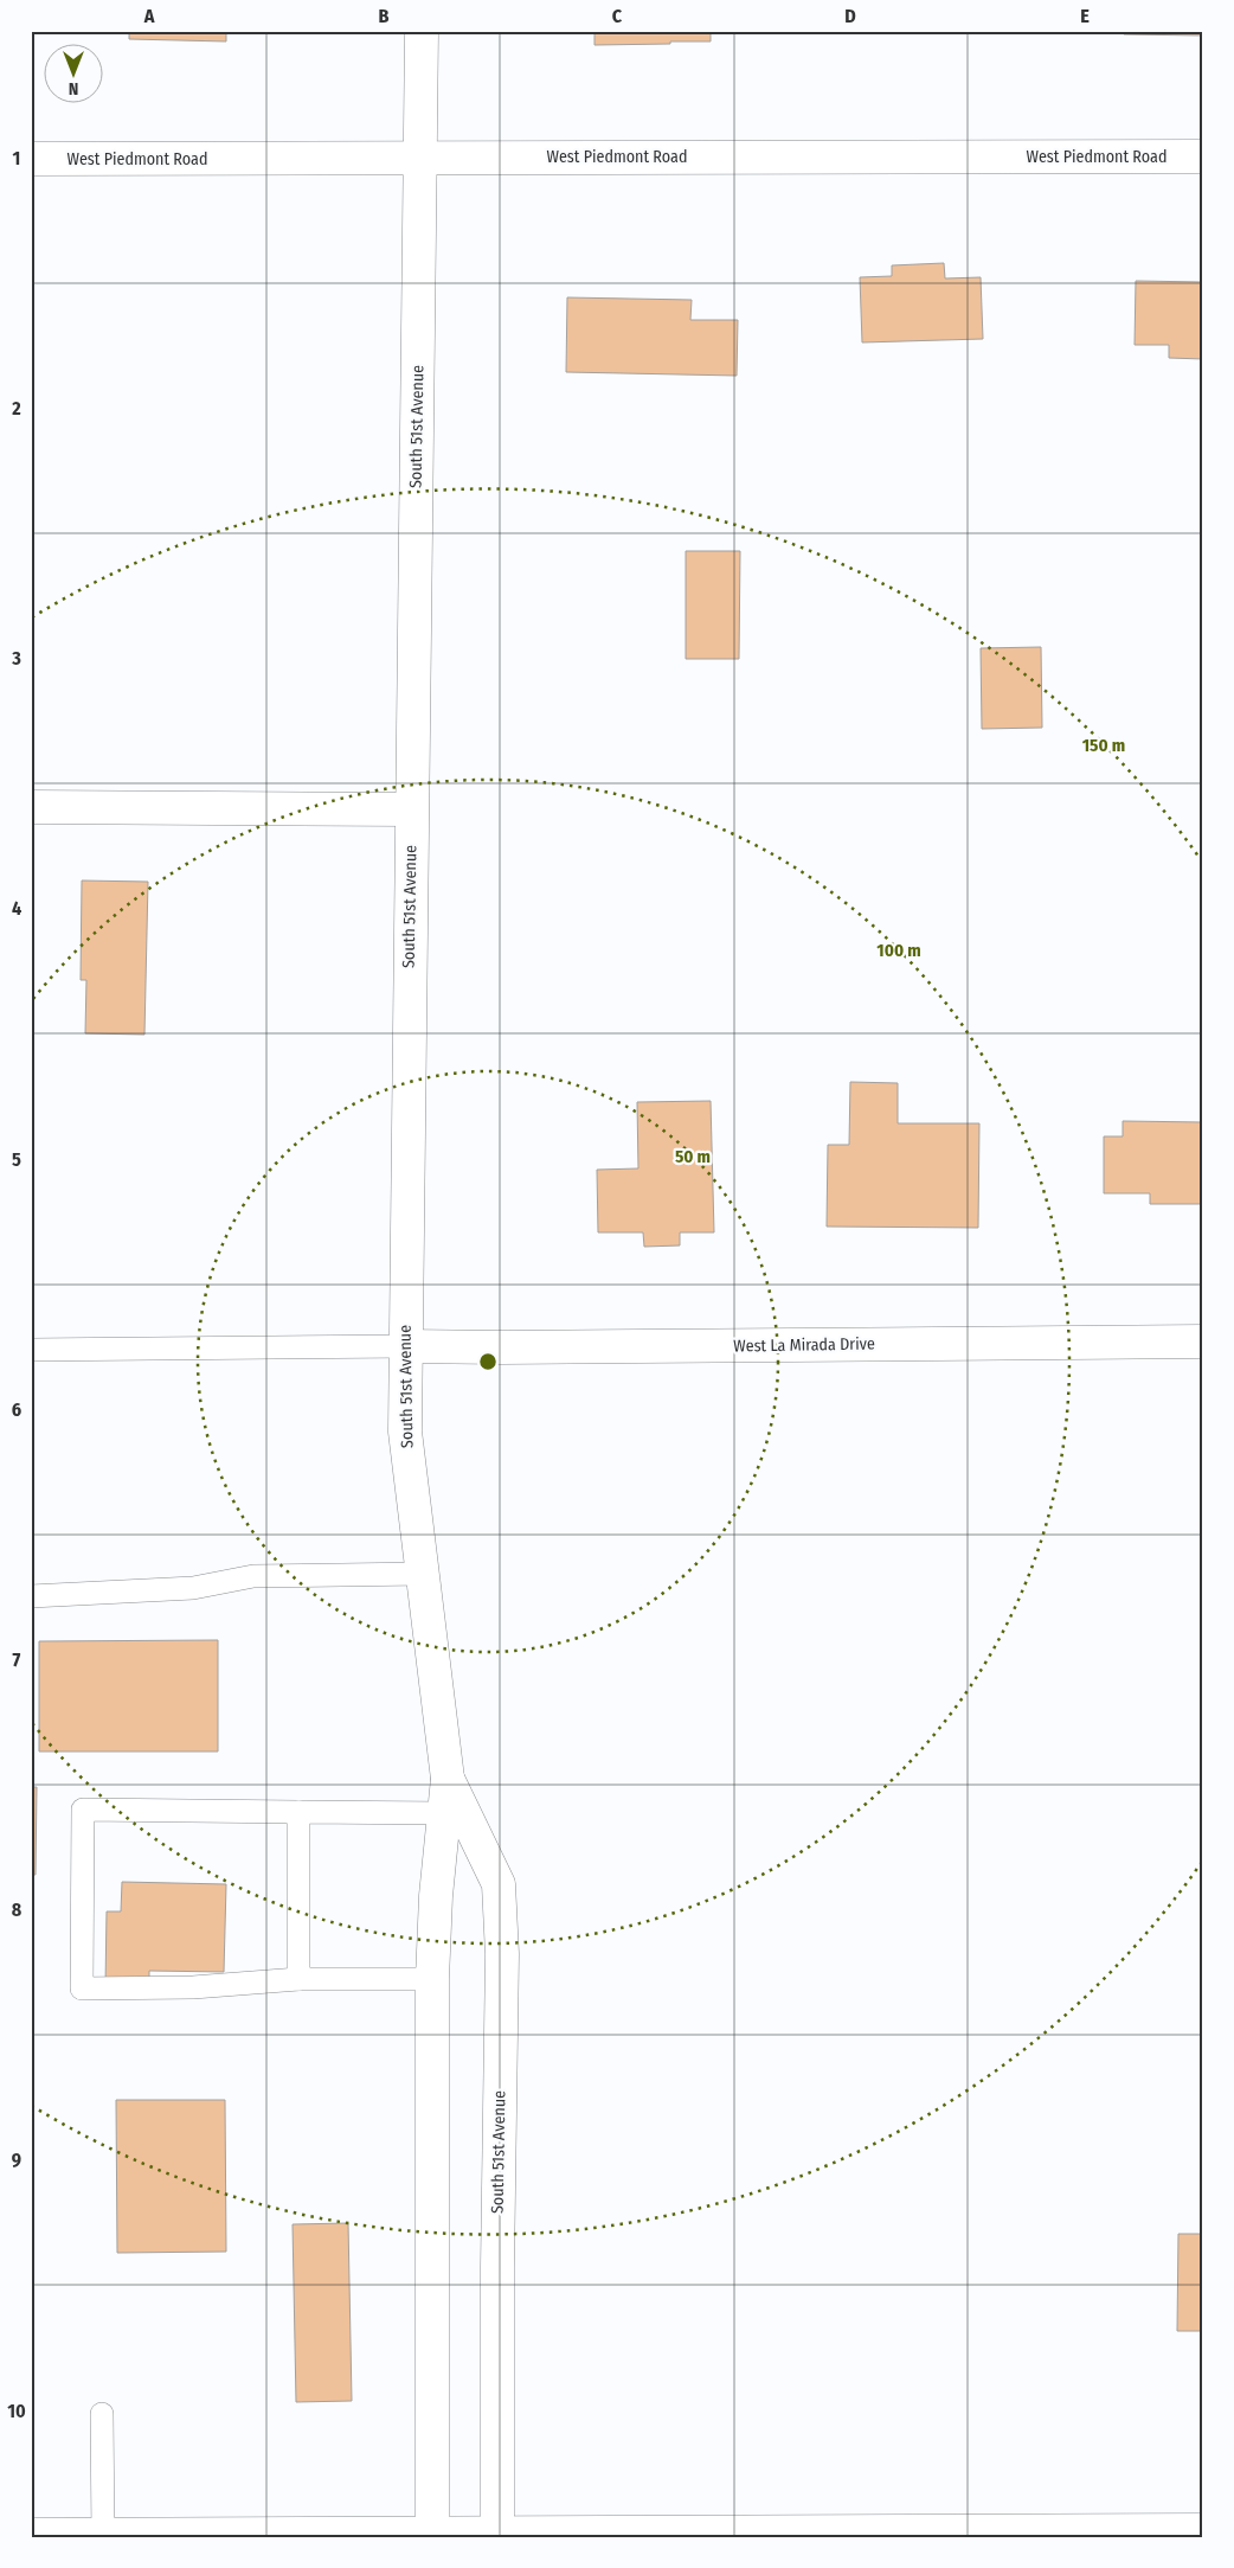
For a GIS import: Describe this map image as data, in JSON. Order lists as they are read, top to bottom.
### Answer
{
  "streets": {
    "main road": ["West Piedmont Road", "South 51st Avenue", "West La Mirada Drive"]
  },
  "crossings": [
    ["West Piedmont Road", "South 51st Avenue"],
    ["South 51st Avenue", "West La Mirada Drive"]
  ],
  "north": "bottom",
  "grid": {
    "columns": [
      "A",
      "B",
      "C",
      "D",
      "E"
    ],
    "rows": [
      "1",
      "2",
      "3",
      "4",
      "5",
      "6",
      "7",
      "8",
      "9",
      "10"
    ]
  },
  "rings": ["150 m", "100 m", "50 m"]
}
